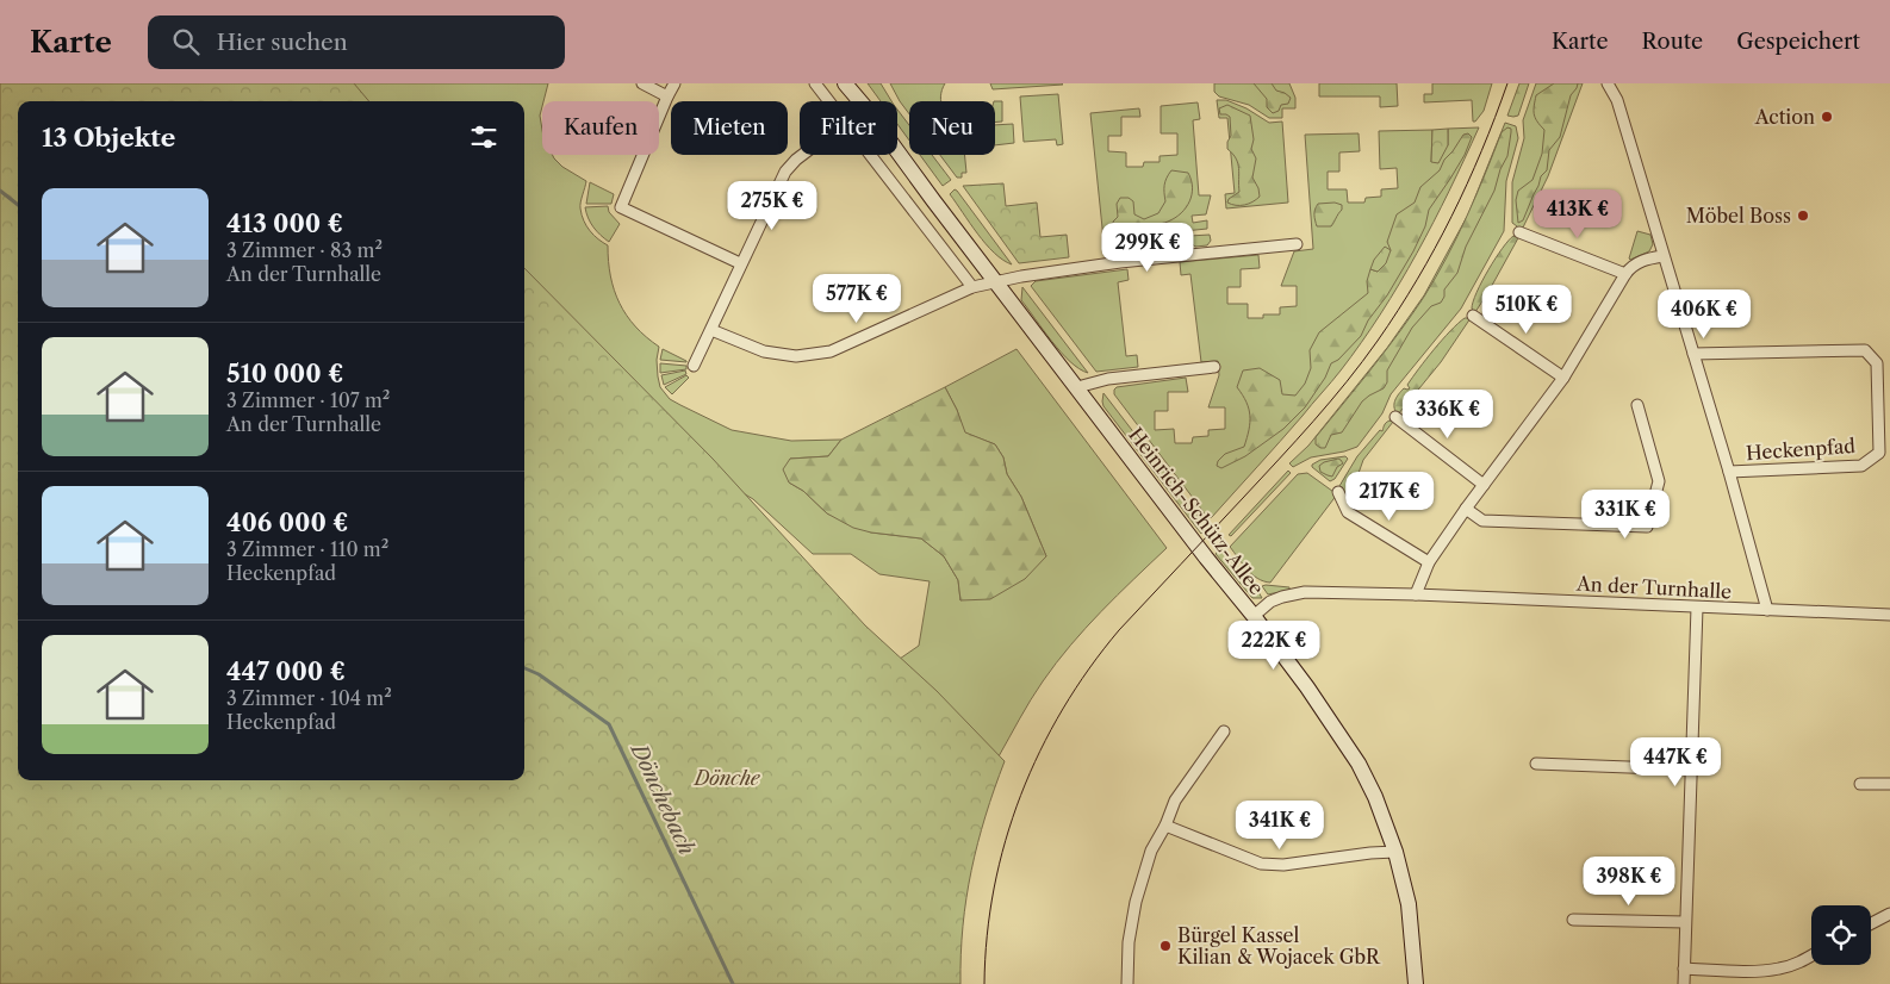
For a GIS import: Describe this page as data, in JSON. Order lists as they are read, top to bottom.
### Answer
{
  "streets": {
    "main road": ["Heinrich-Schütz-Allee"],
    "street": ["Heckenpfad", "An der Turnhalle"]
  },
  "crossings": [
    ["Heckenpfad", "An der Turnhalle"],
    ["Heinrich-Schütz-Allee", "An der Turnhalle"]
  ],
  "water": ["Dönchebach"],
  "parks": ["Dönche"],
  "places": ["Action", "Möbel Boss", "Bürgel Kassel Kilian & Wojacek GbR"],
  "page": {
    "header": "Karte",
    "search": "Hier suchen",
    "nav": ["Karte", "Route", "Gespeichert"],
    "chip": [
      "Kaufen",
      "Mieten",
      "Filter",
      "Neu"
    ],
    "heading": "13 Objekte",
    "list": [
      {
        "name": "413 000 €",
        "note": "3 Zimmer · 83 m² · An der Turnhalle"
      },
      {
        "name": "510 000 €",
        "note": "3 Zimmer · 107 m² · An der Turnhalle"
      },
      {
        "name": "406 000 €",
        "note": "3 Zimmer · 110 m² · Heckenpfad"
      },
      {
        "name": "447 000 €",
        "note": "3 Zimmer · 104 m² · Heckenpfad"
      }
    ],
    "price": [
      "275K €",
      "413K €",
      "299K €",
      "577K €",
      "510K €",
      "406K €",
      "336K €",
      "217K €",
      "331K €",
      "222K €",
      "447K €",
      "341K €",
      "398K €"
    ]
  }
}
